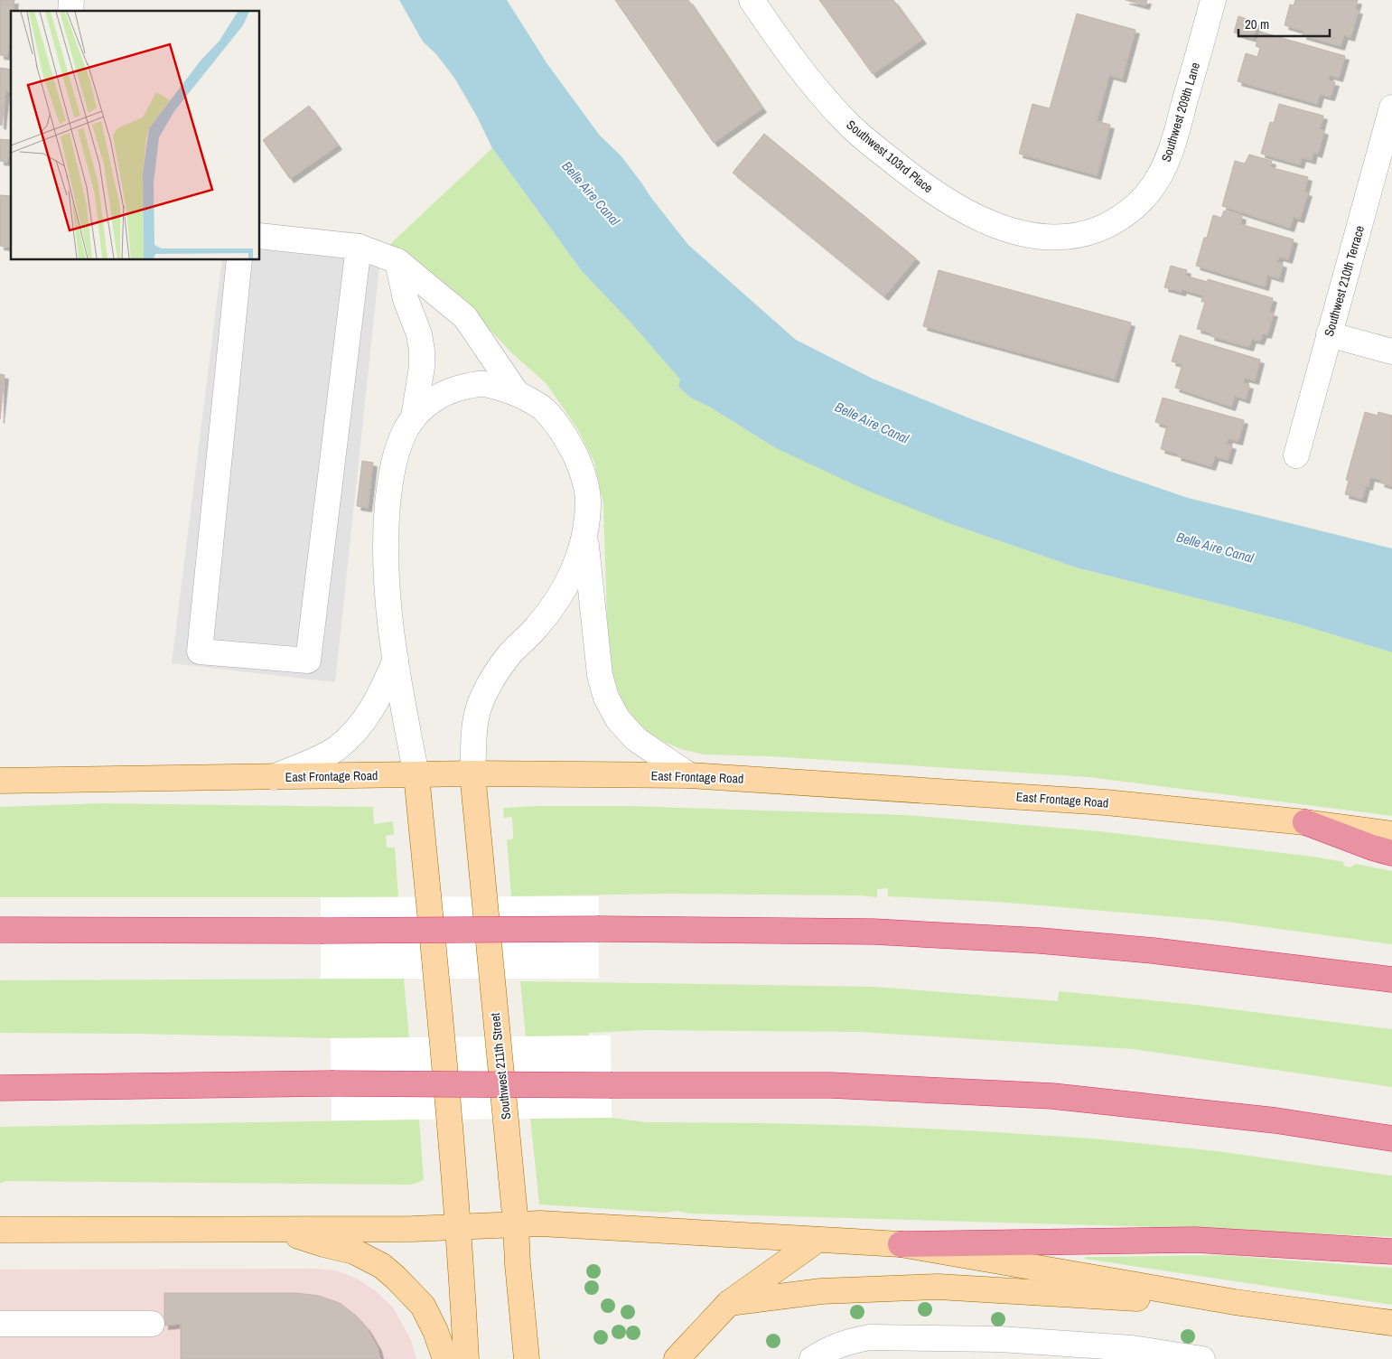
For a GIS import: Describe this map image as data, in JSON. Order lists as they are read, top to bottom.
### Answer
{
  "streets": {
    "main road": ["East Frontage Road", "Southwest 211th Street"],
    "street": ["Southwest 209th Lane", "Southwest 103rd Place", "Southwest 210th Terrace"]
  },
  "crossings": [
    ["Southwest 209th Lane", "Southwest 103rd Place"],
    ["East Frontage Road", "Southwest 211th Street"]
  ],
  "water": ["Belle Aire Canal"],
  "scale_bar": "20 m"
}
